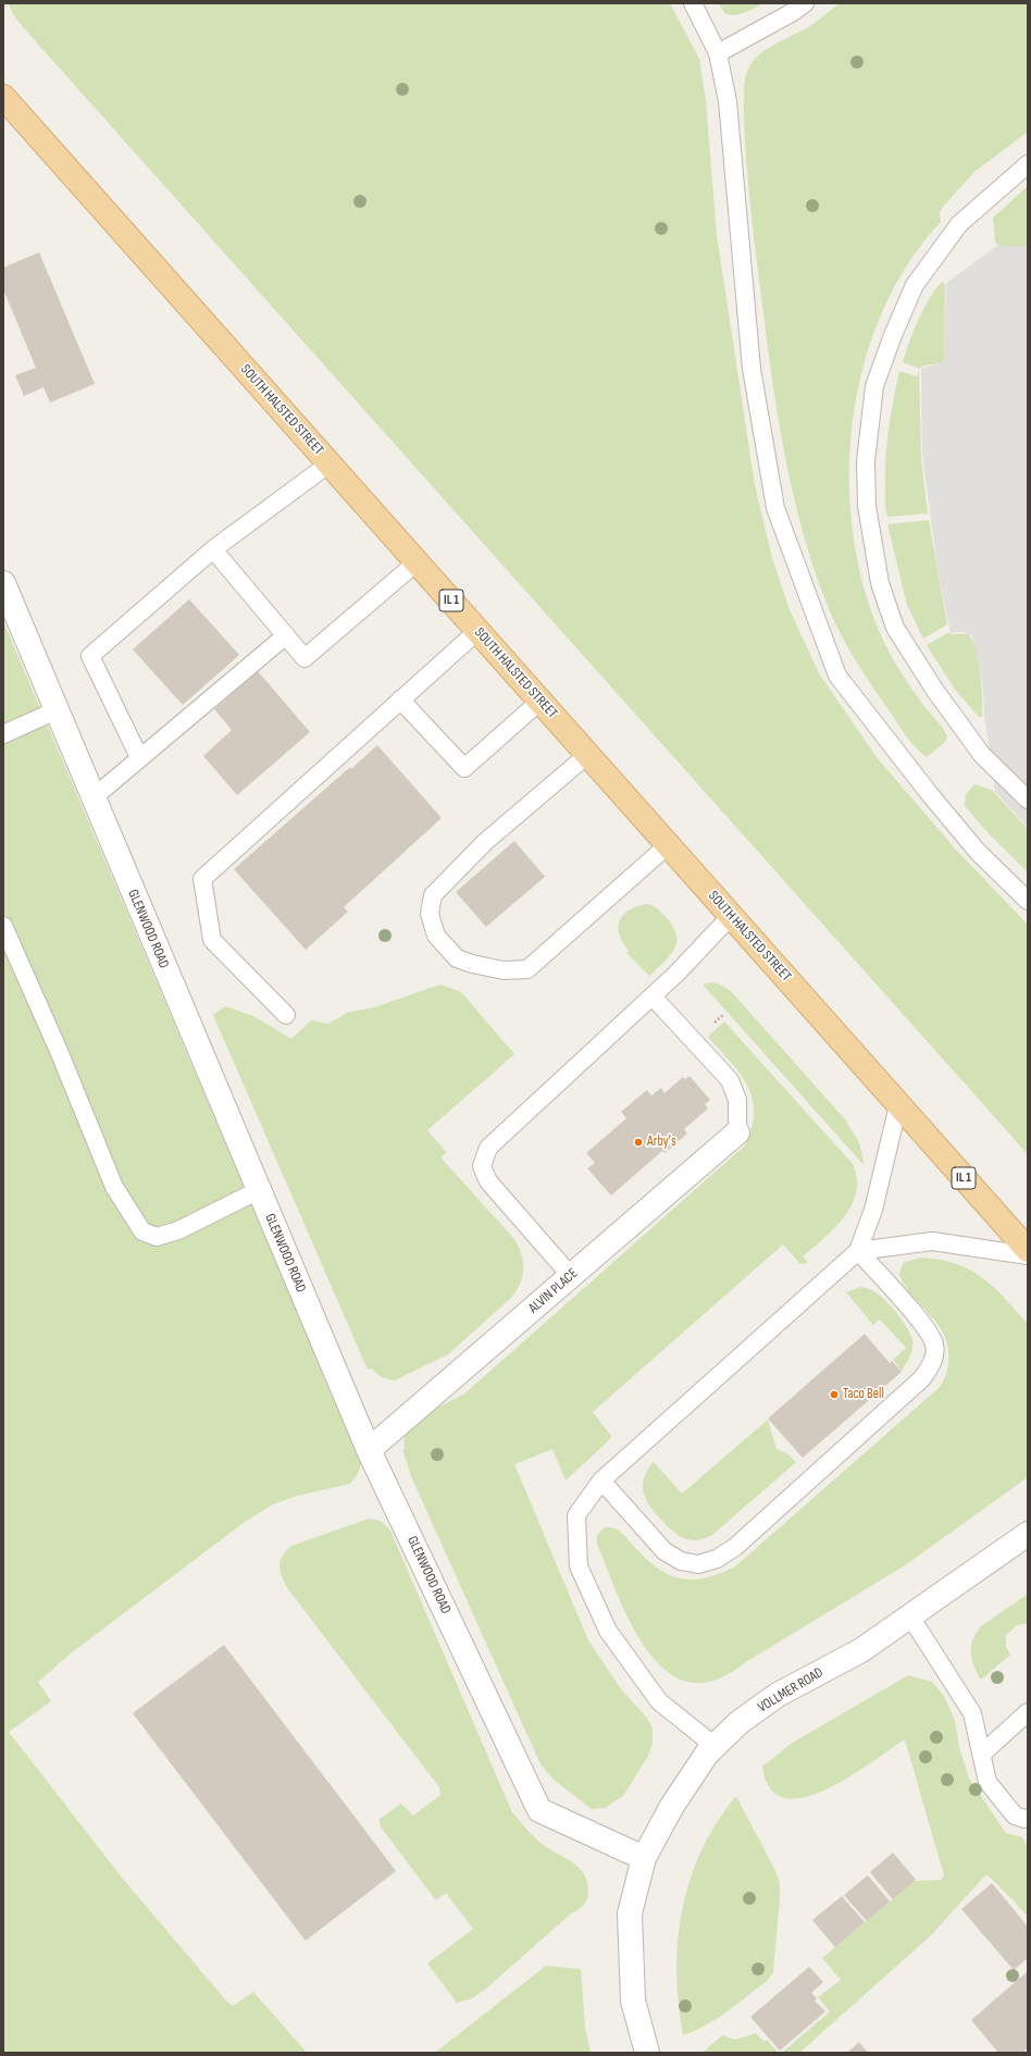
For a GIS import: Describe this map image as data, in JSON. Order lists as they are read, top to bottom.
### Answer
{
  "streets": {
    "main road": ["SOUTH HALSTED STREET", "IL 1"],
    "street": ["GLENWOOD ROAD", "ALVIN PLACE", "VOLLMER ROAD"]
  },
  "crossings": [
    ["GLENWOOD ROAD", "ALVIN PLACE"],
    ["GLENWOOD ROAD", "VOLLMER ROAD"]
  ],
  "places": ["Arby's", "Taco Bell"]
}
